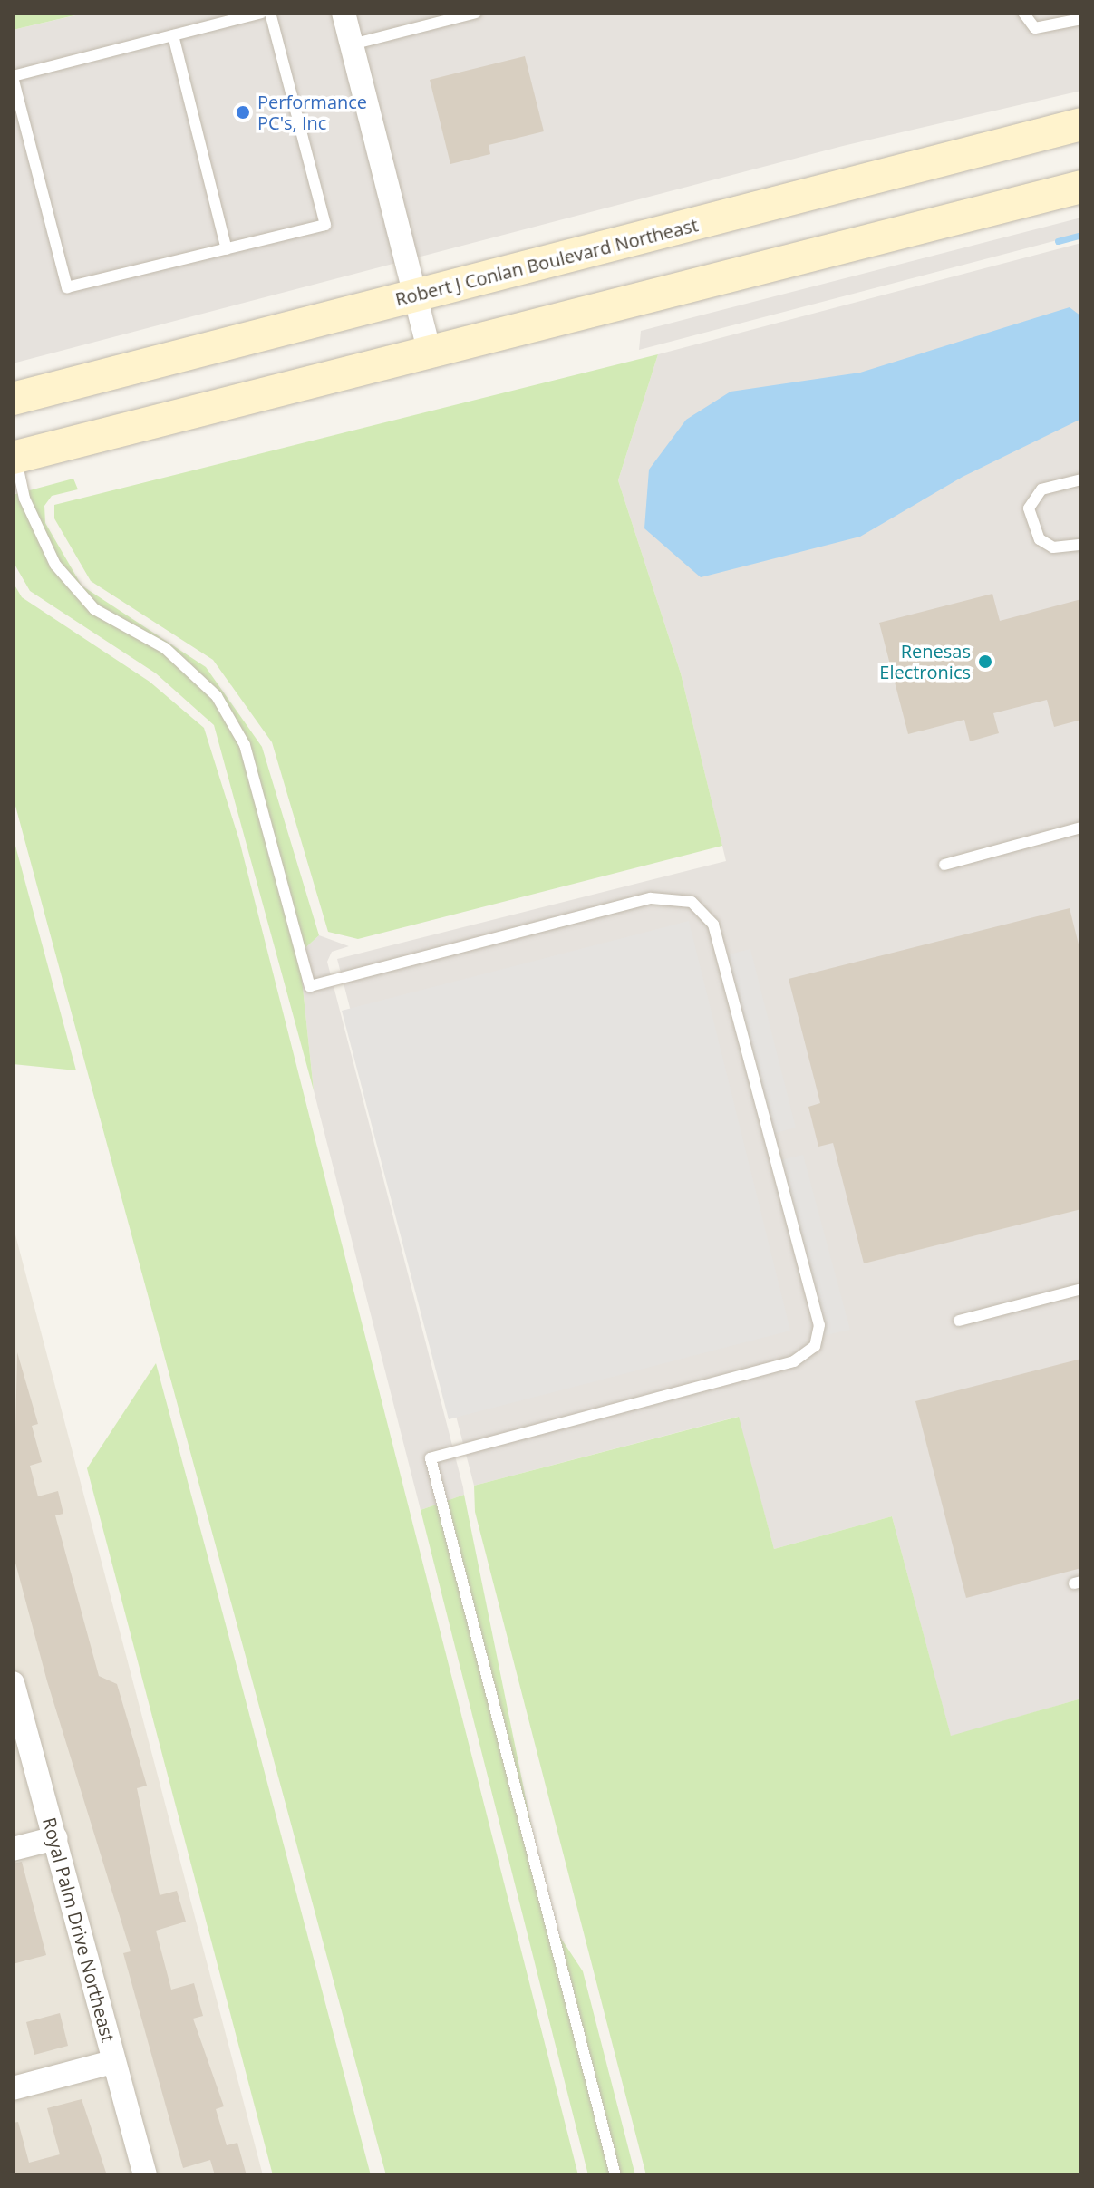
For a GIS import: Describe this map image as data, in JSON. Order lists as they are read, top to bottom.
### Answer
{
  "streets": {
    "main road": ["Robert J Conlan Boulevard Northeast"],
    "street": ["Royal Palm Drive Northeast"]
  },
  "places": ["Performance PC's, Inc", "Renesas Electronics"]
}
